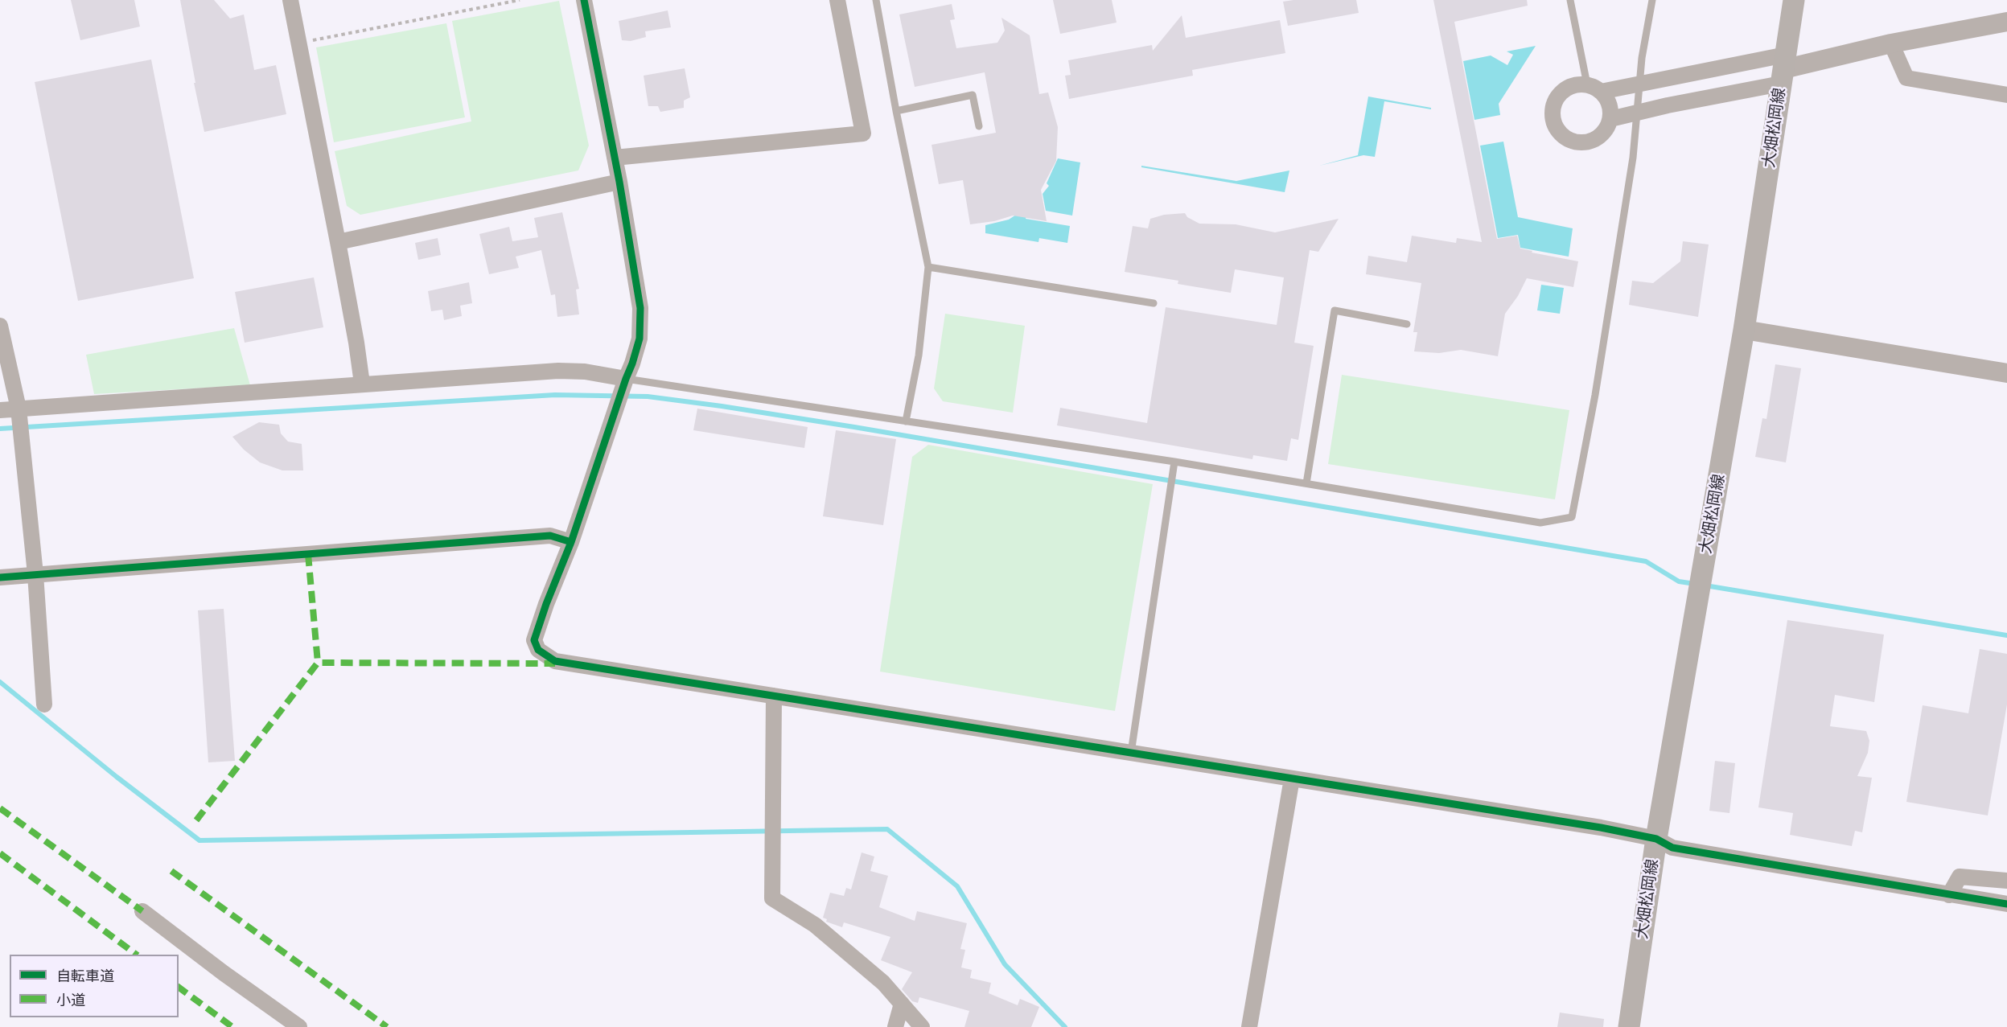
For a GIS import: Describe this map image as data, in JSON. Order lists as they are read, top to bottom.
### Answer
{
  "streets": {
    "main road": ["大畑松岡線"]
  },
  "legend": ["自転車道", "小道"]
}
